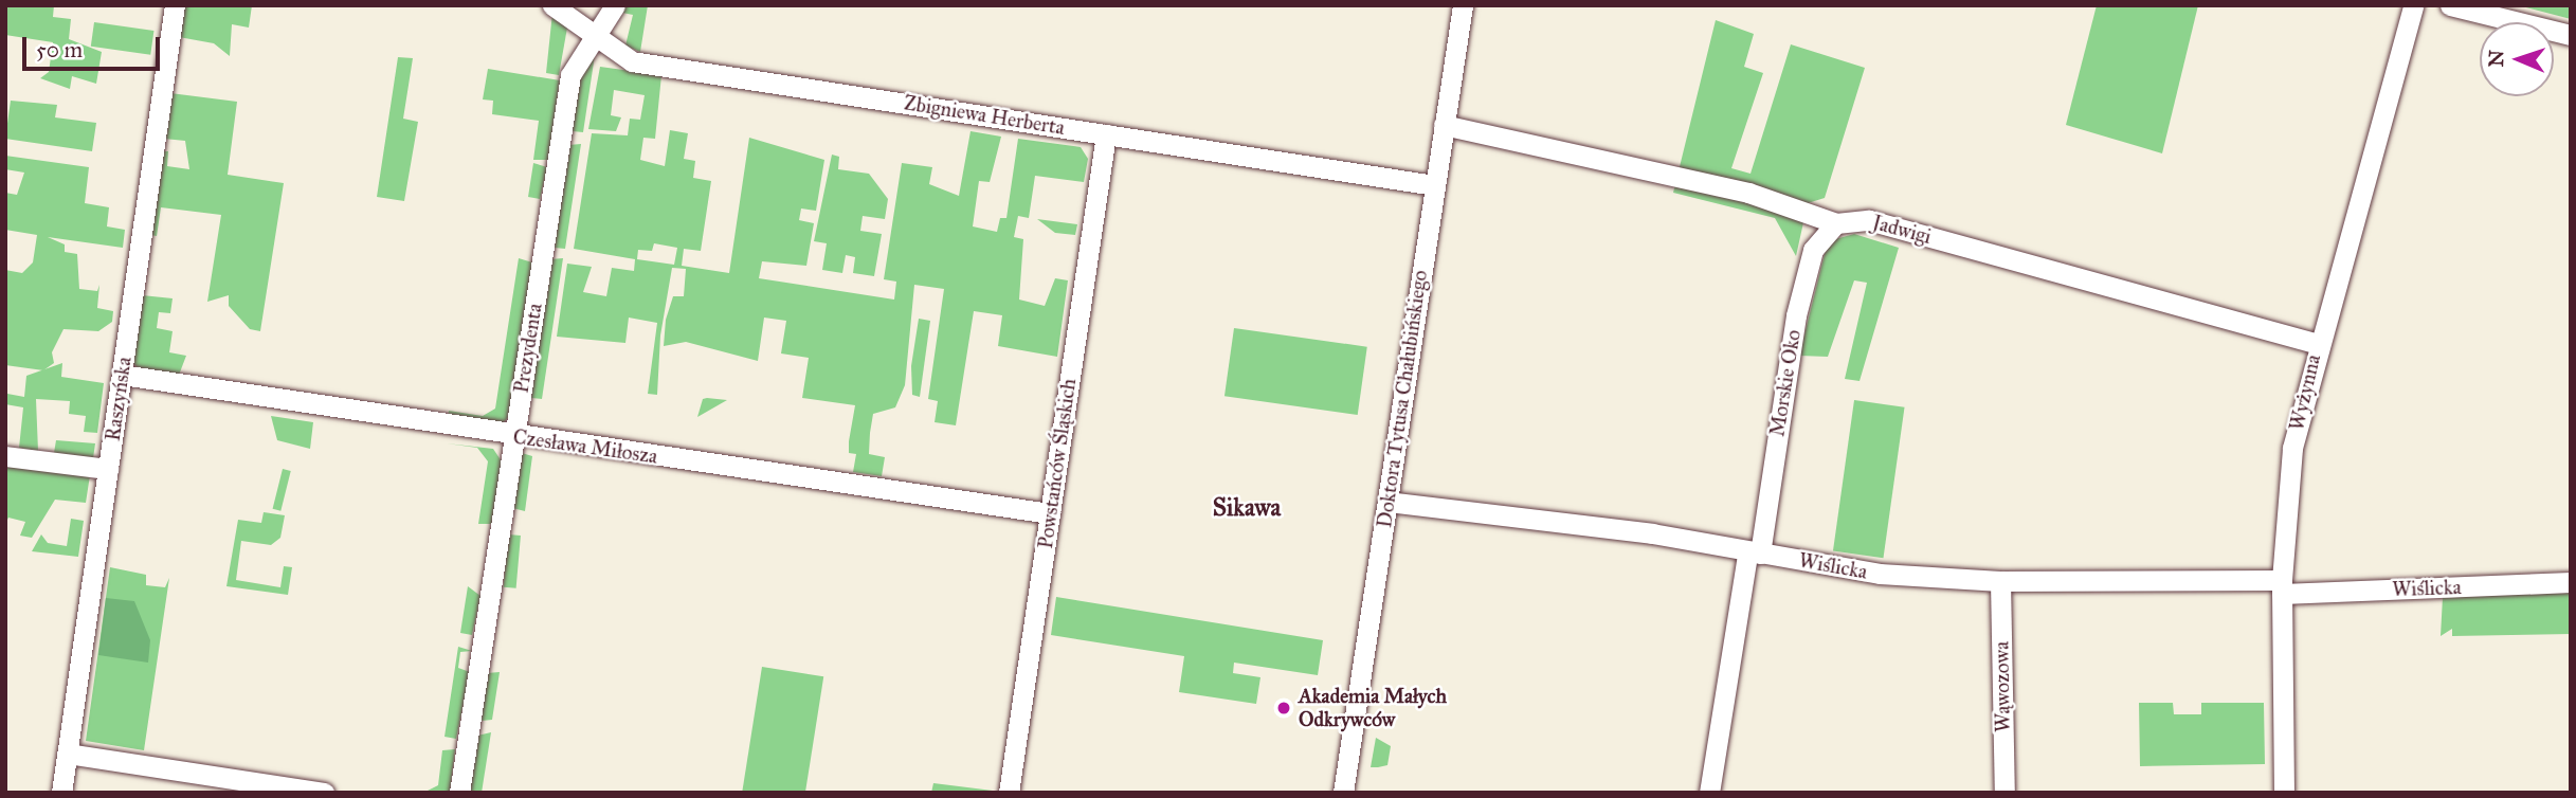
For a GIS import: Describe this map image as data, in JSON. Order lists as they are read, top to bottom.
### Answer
{
  "streets": {
    "street": [
      "Zbigniewa Herberta",
      "Jadwigi",
      "Prezydenta",
      "Morskie Oko",
      "Wyżynna",
      "Raszyńska",
      "Doktora Tytusa Chałubińskiego",
      "Czesława Miłosza",
      "Powstańców Śląskich",
      "Wiślicka",
      "Wąwozowa"
    ]
  },
  "crossings": [
    ["Zbigniewa Herberta", "Prezydenta"],
    ["Zbigniewa Herberta", "Doktora Tytusa Chałubińskiego"],
    ["Zbigniewa Herberta", "Powstańców Śląskich"],
    ["Jadwigi", "Morskie Oko"],
    ["Jadwigi", "Wyżynna"],
    ["Jadwigi", "Doktora Tytusa Chałubińskiego"],
    ["Prezydenta", "Czesława Miłosza"],
    ["Morskie Oko", "Wiślicka"],
    ["Wyżynna", "Wiślicka"],
    ["Raszyńska", "Czesława Miłosza"],
    ["Doktora Tytusa Chałubińskiego", "Wiślicka"],
    ["Czesława Miłosza", "Powstańców Śląskich"],
    ["Wiślicka", "Wąwozowa"]
  ],
  "districts": ["Sikawa"],
  "places": ["Akademia Małych Odkrywców"],
  "scale_bar": "50 m",
  "north": "left"
}
